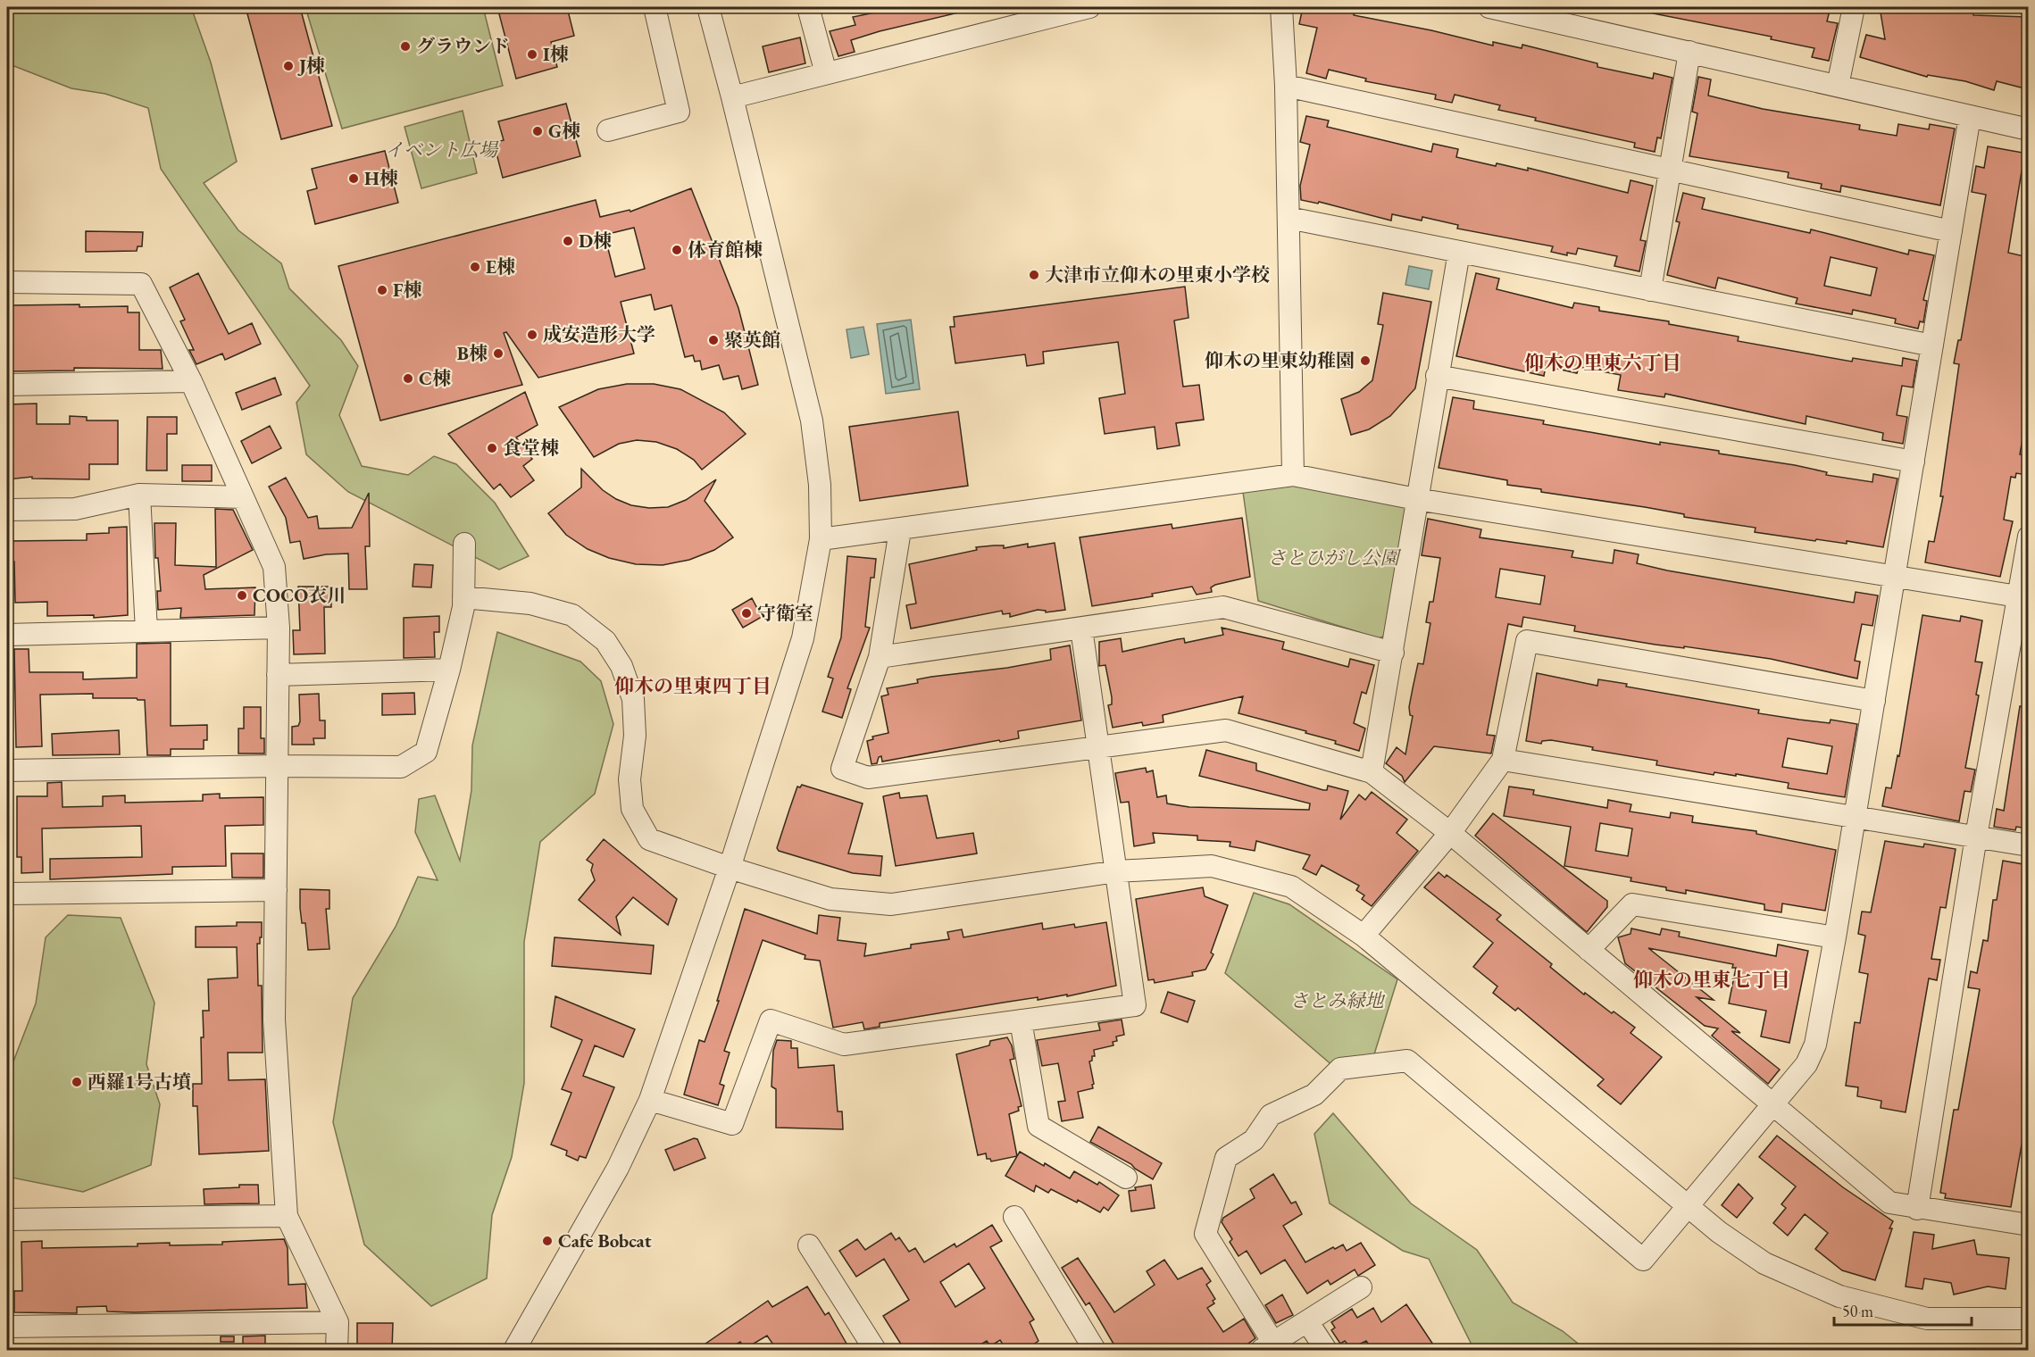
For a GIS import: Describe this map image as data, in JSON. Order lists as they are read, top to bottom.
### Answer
{
  "districts": ["仰木の里東六丁目", "仰木の里東四丁目", "仰木の里東七丁目"],
  "parks": ["イベント広場", "さとひがし公園", "さとみ緑地"],
  "places": [
    "グラウンド",
    "I棟",
    "J棟",
    "G棟",
    "H棟",
    "D棟",
    "体育館棟",
    "E棟",
    "大津市立仰木の里東小学校",
    "F棟",
    "成安造形大学",
    "聚英館",
    "B棟",
    "仰木の里東幼稚園",
    "C棟",
    "食堂棟",
    "COCO衣川",
    "守衛室",
    "西羅1号古墳",
    "Cafe Bobcat"
  ],
  "scale_bar": "50 m"
}
